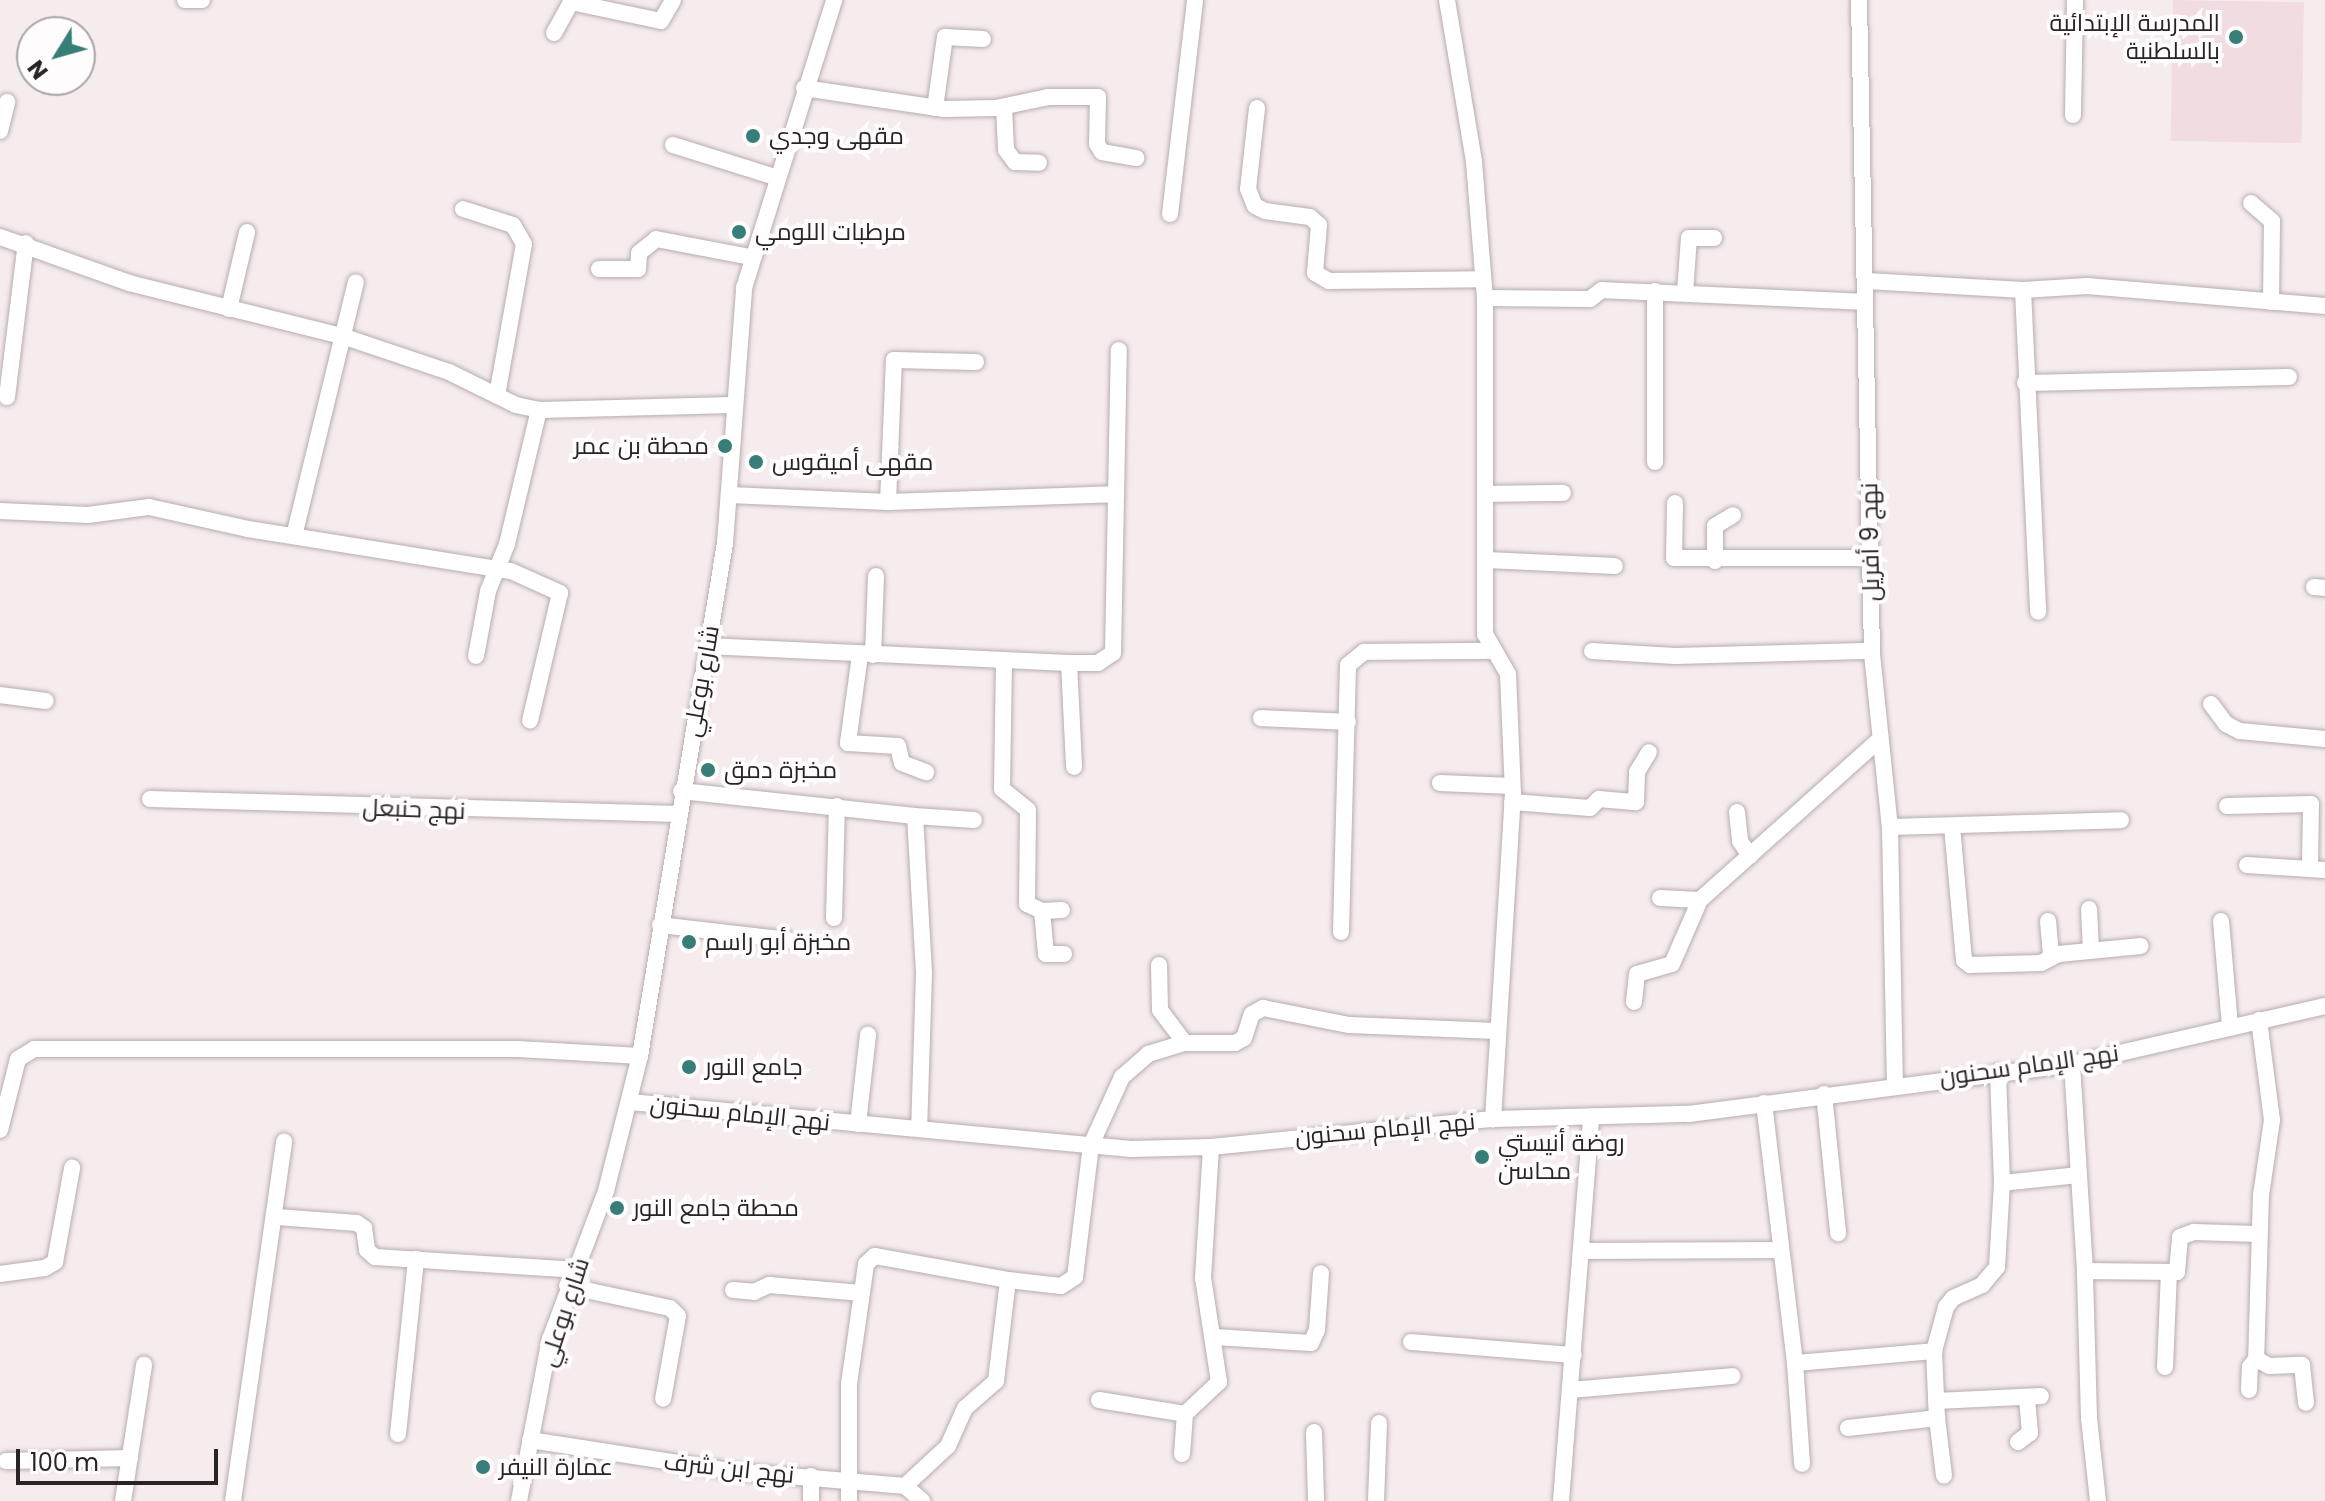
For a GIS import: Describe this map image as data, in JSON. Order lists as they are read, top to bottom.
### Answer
{
  "streets": {
    "street": [
      "نهج 9 أفريل",
      "شارع بوعلي",
      "نهج حنبعل",
      "نهج الإمام سحنون",
      "نهج ابن شرف"
    ]
  },
  "crossings": [
    ["نهج 9 أفريل", "نهج الإمام سحنون"],
    ["شارع بوعلي", "نهج حنبعل"],
    ["شارع بوعلي", "نهج الإمام سحنون"],
    ["شارع بوعلي", "نهج ابن شرف"]
  ],
  "places": [
    "المدرسة الإبتدائية بالسلطنية",
    "مقهى وجدي",
    "مرطبات اللومي",
    "محطة بن عمر",
    "مقهى أميقوس",
    "مخبزة دمق",
    "مخبزة أبو راسم",
    "جامع النور",
    "روضة أنيستي محاسن",
    "محطة جامع النور",
    "عمارة النيفر"
  ],
  "scale_bar": "100 m",
  "north": "bottom left"
}
